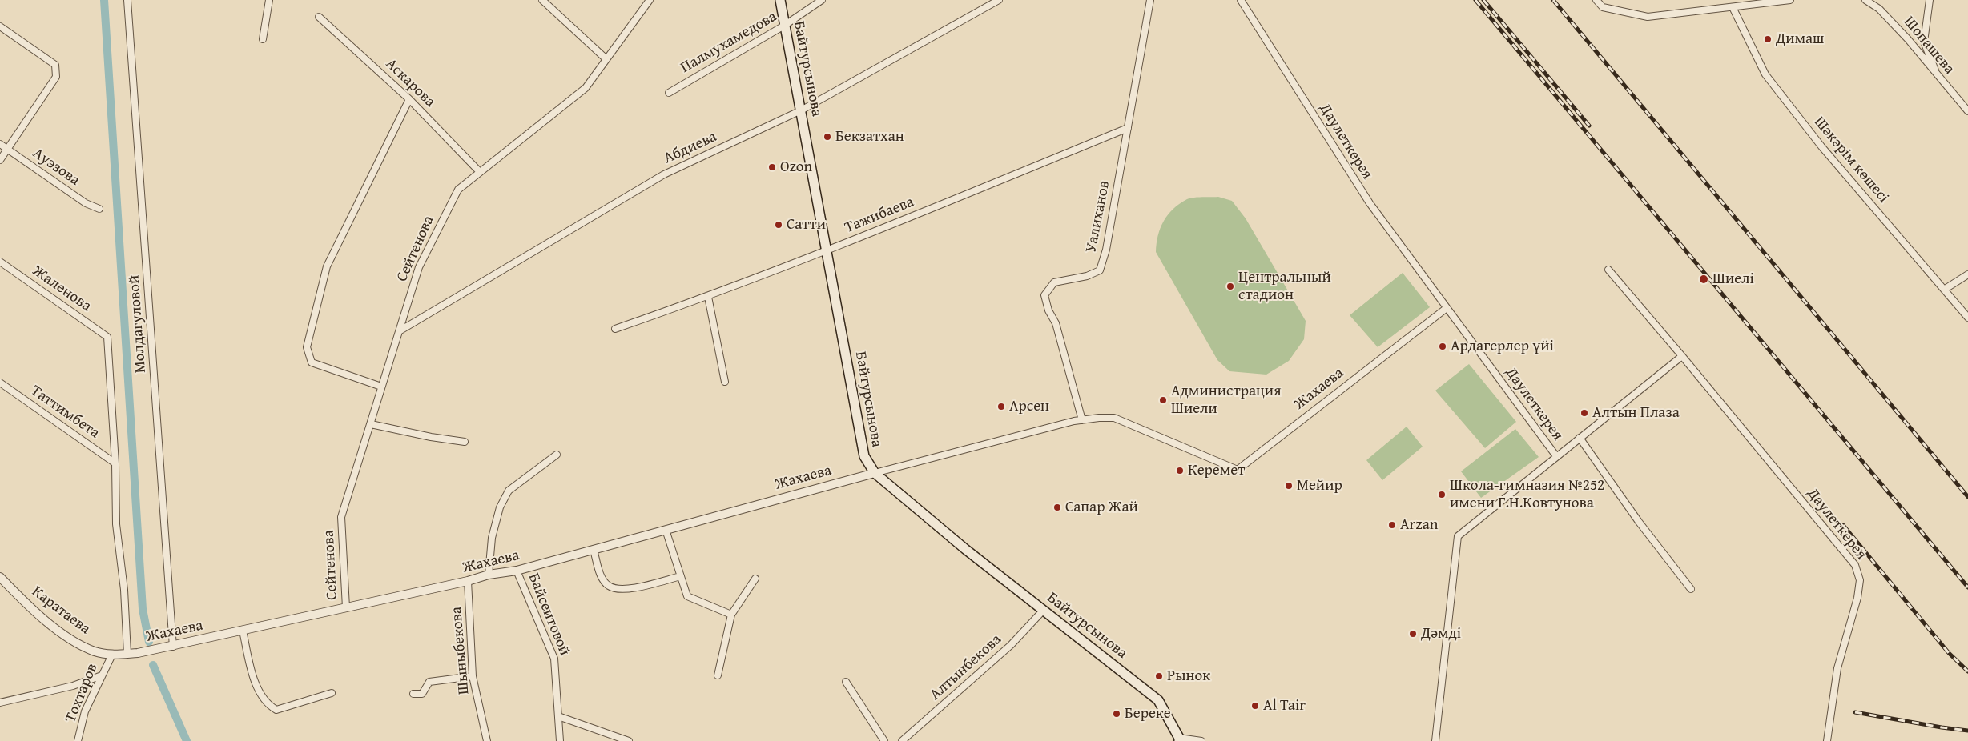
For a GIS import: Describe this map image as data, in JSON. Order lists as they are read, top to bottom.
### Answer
{
  "streets": {
    "main road": ["Байтурсынова"],
    "street": [
      "Палмухамедова",
      "Шопашева",
      "Аскарова",
      "Даулеткерея",
      "Абдиева",
      "Шәкәрім көшесі",
      "Ауэзова",
      "Тажибаева",
      "Уалиханов",
      "Сейтенова",
      "Жаленова",
      "Молдагуловой",
      "Жахаева",
      "Таттимбета",
      "Каратаева",
      "Байсеитовой",
      "Шыныбекова",
      "Алтынбекова",
      "Тохтаров"
    ]
  },
  "crossings": [
    ["Палмухамедова", "Байтурсынова"],
    ["Байтурсынова", "Абдиева"],
    ["Байтурсынова", "Тажибаева"],
    ["Байтурсынова", "Жахаева"],
    ["Байтурсынова", "Алтынбекова"],
    ["Аскарова", "Сейтенова"],
    ["Даулеткерея", "Жахаева"],
    ["Абдиева", "Сейтенова"],
    ["Тажибаева", "Уалиханов"],
    ["Уалиханов", "Жахаева"],
    ["Сейтенова", "Жахаева"],
    ["Жаленова", "Таттимбета"],
    ["Молдагуловой", "Жахаева"],
    ["Жахаева", "Каратаева"],
    ["Жахаева", "Байсеитовой"],
    ["Жахаева", "Шыныбекова"],
    ["Жахаева", "Тохтаров"],
    ["Каратаева", "Тохтаров"]
  ],
  "places": [
    "Димаш",
    "Бекзатхан",
    "Ozon",
    "Сатти",
    "Шиелі",
    "Центральный стадион",
    "Ардагерлер үйі",
    "Администрация Шиели",
    "Арсен",
    "Алтын Плаза",
    "Керемет",
    "Мейир",
    "Школа-гимназия №252 имени Г.Н.Ковтунова",
    "Сапар Жай",
    "Arzan",
    "Дәмді",
    "Рынок",
    "Al Tair",
    "Береке"
  ]
}
